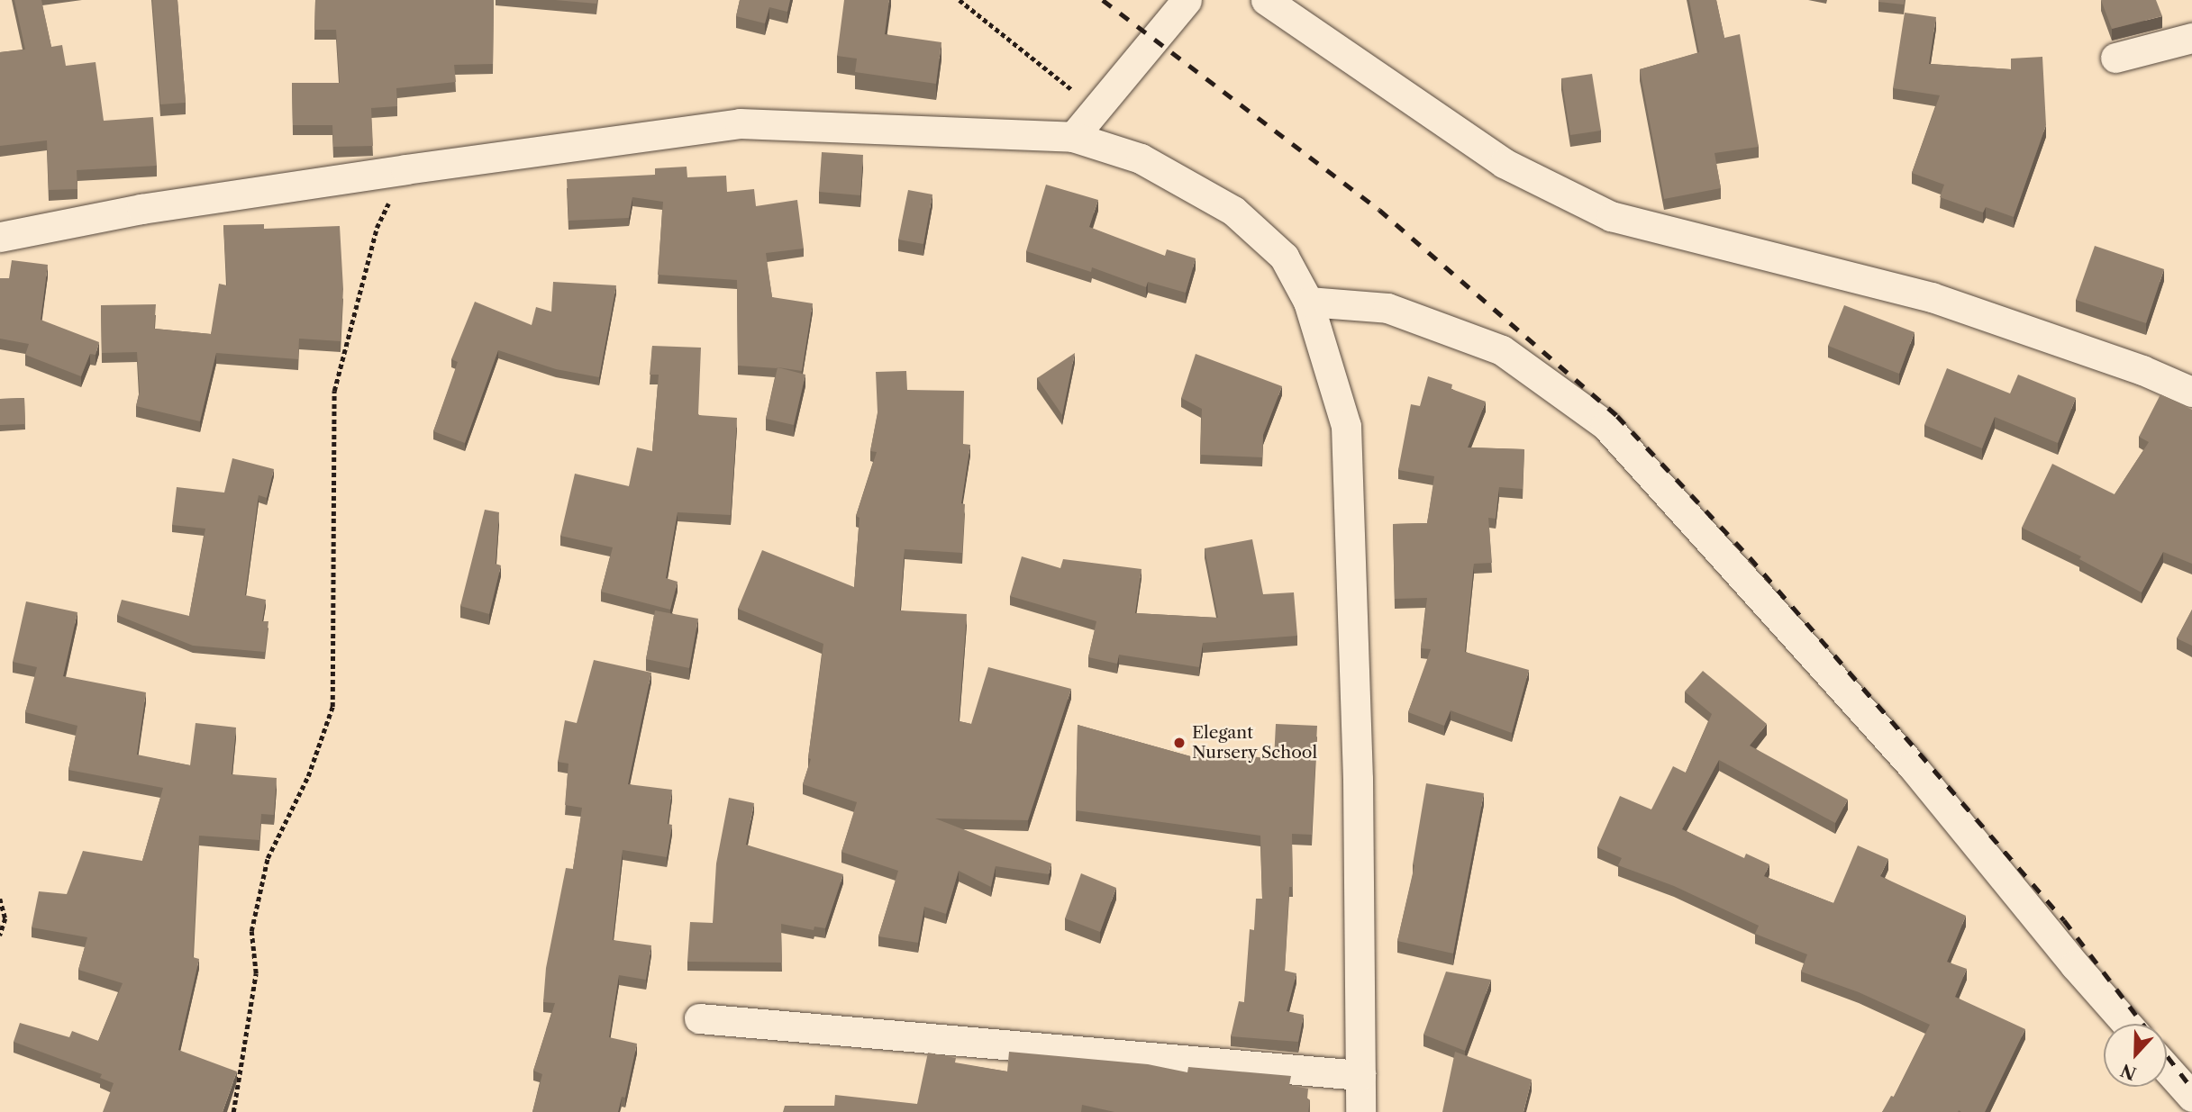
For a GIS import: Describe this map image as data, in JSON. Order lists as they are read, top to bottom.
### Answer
{
  "places": ["Elegant Nursery School"],
  "north": "bottom"
}
